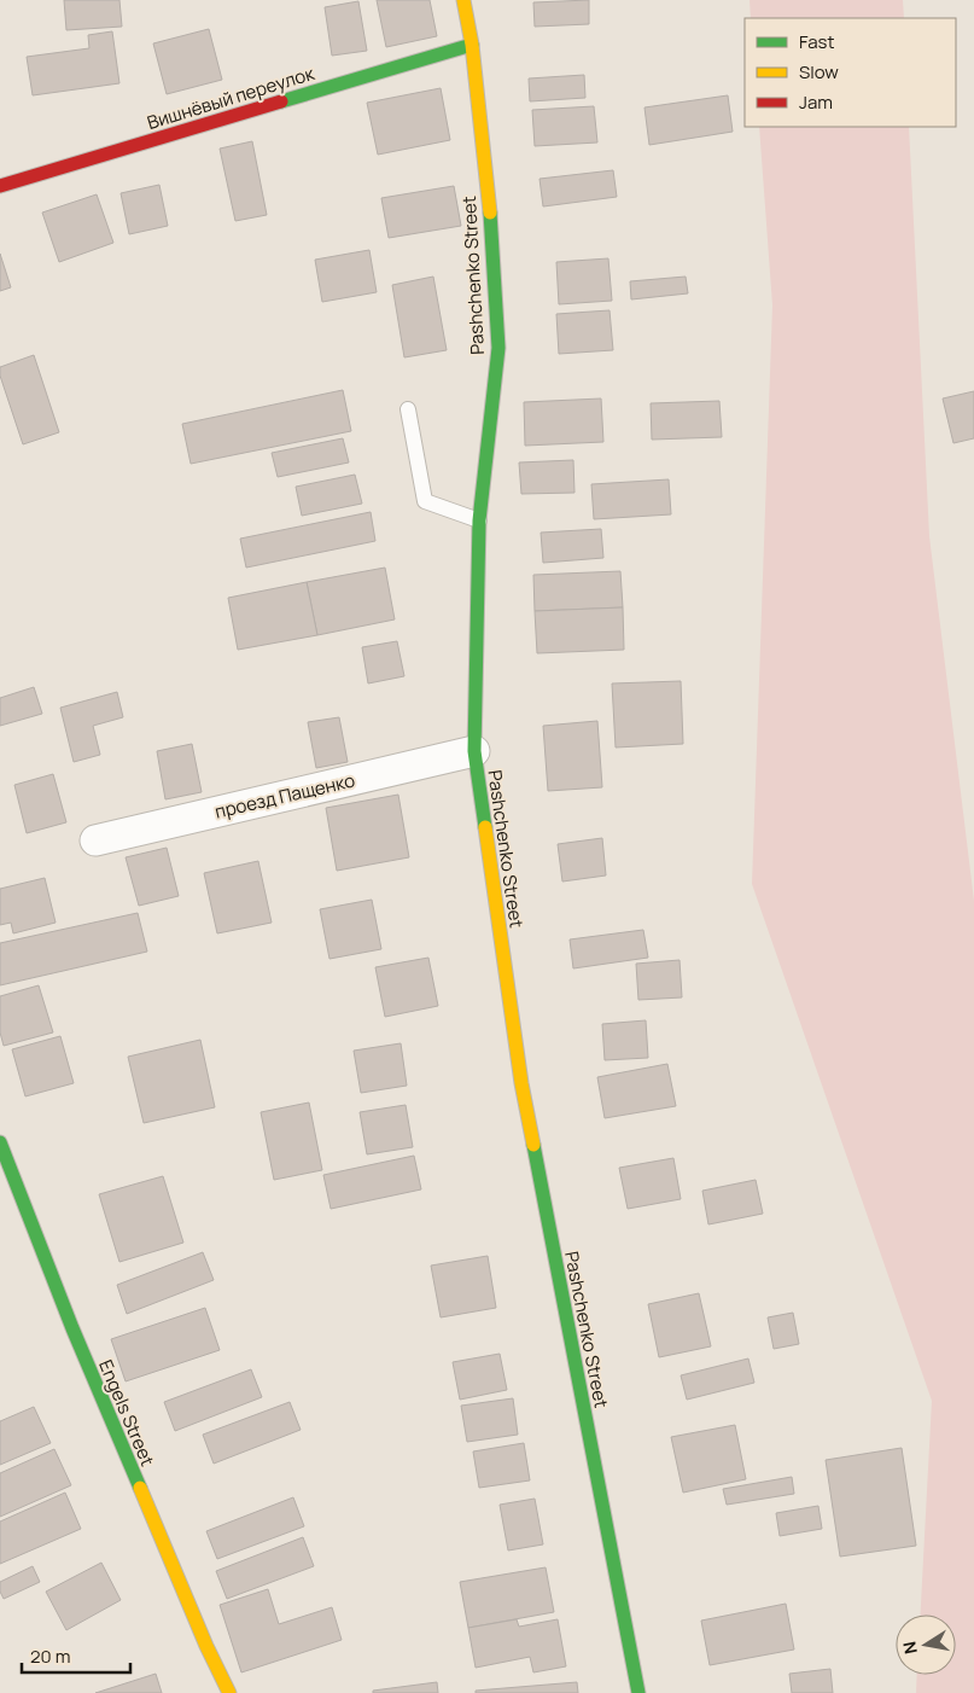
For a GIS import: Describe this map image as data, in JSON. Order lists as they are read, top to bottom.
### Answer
{
  "streets": {
    "street": [
      "Вишнёвый переулок",
      "Pashchenko Street",
      "проезд Пащенко",
      "Engels Street"
    ]
  },
  "crossings": [
    ["Вишнёвый переулок", "Pashchenko Street"],
    ["Pashchenko Street", "проезд Пащенко"]
  ],
  "legend": ["Fast", "Slow", "Jam"],
  "scale_bar": "20 m",
  "north": "left"
}
